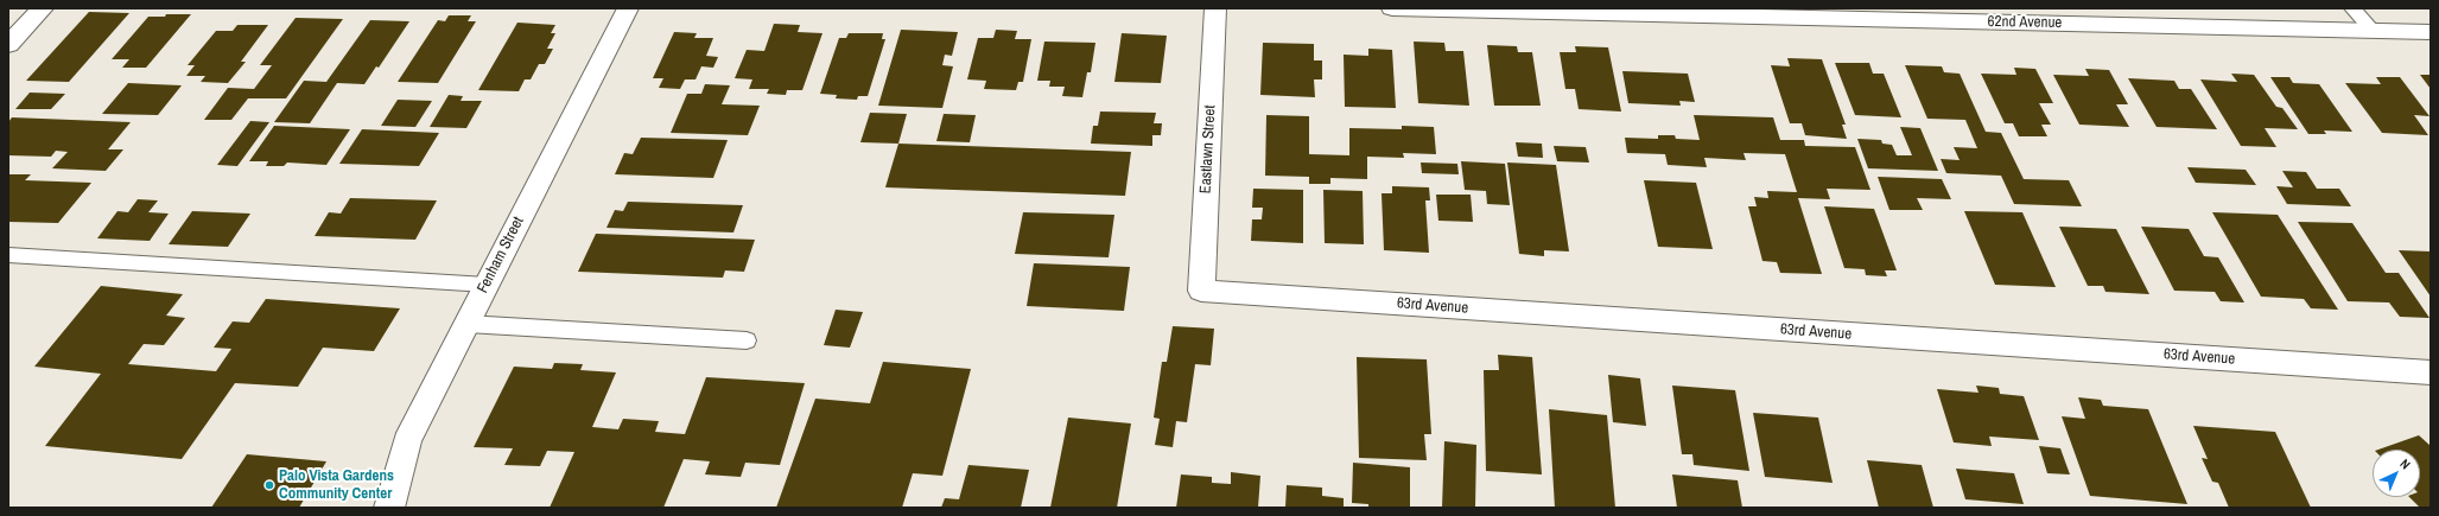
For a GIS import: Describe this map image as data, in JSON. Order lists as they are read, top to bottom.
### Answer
{
  "streets": {
    "street": [
      "62nd Avenue",
      "Eastlawn Street",
      "Fenham Street",
      "63rd Avenue"
    ]
  },
  "crossings": [
    ["Eastlawn Street", "63rd Avenue"]
  ],
  "places": ["Palo Vista Gardens Community Center"],
  "north": "top right"
}
